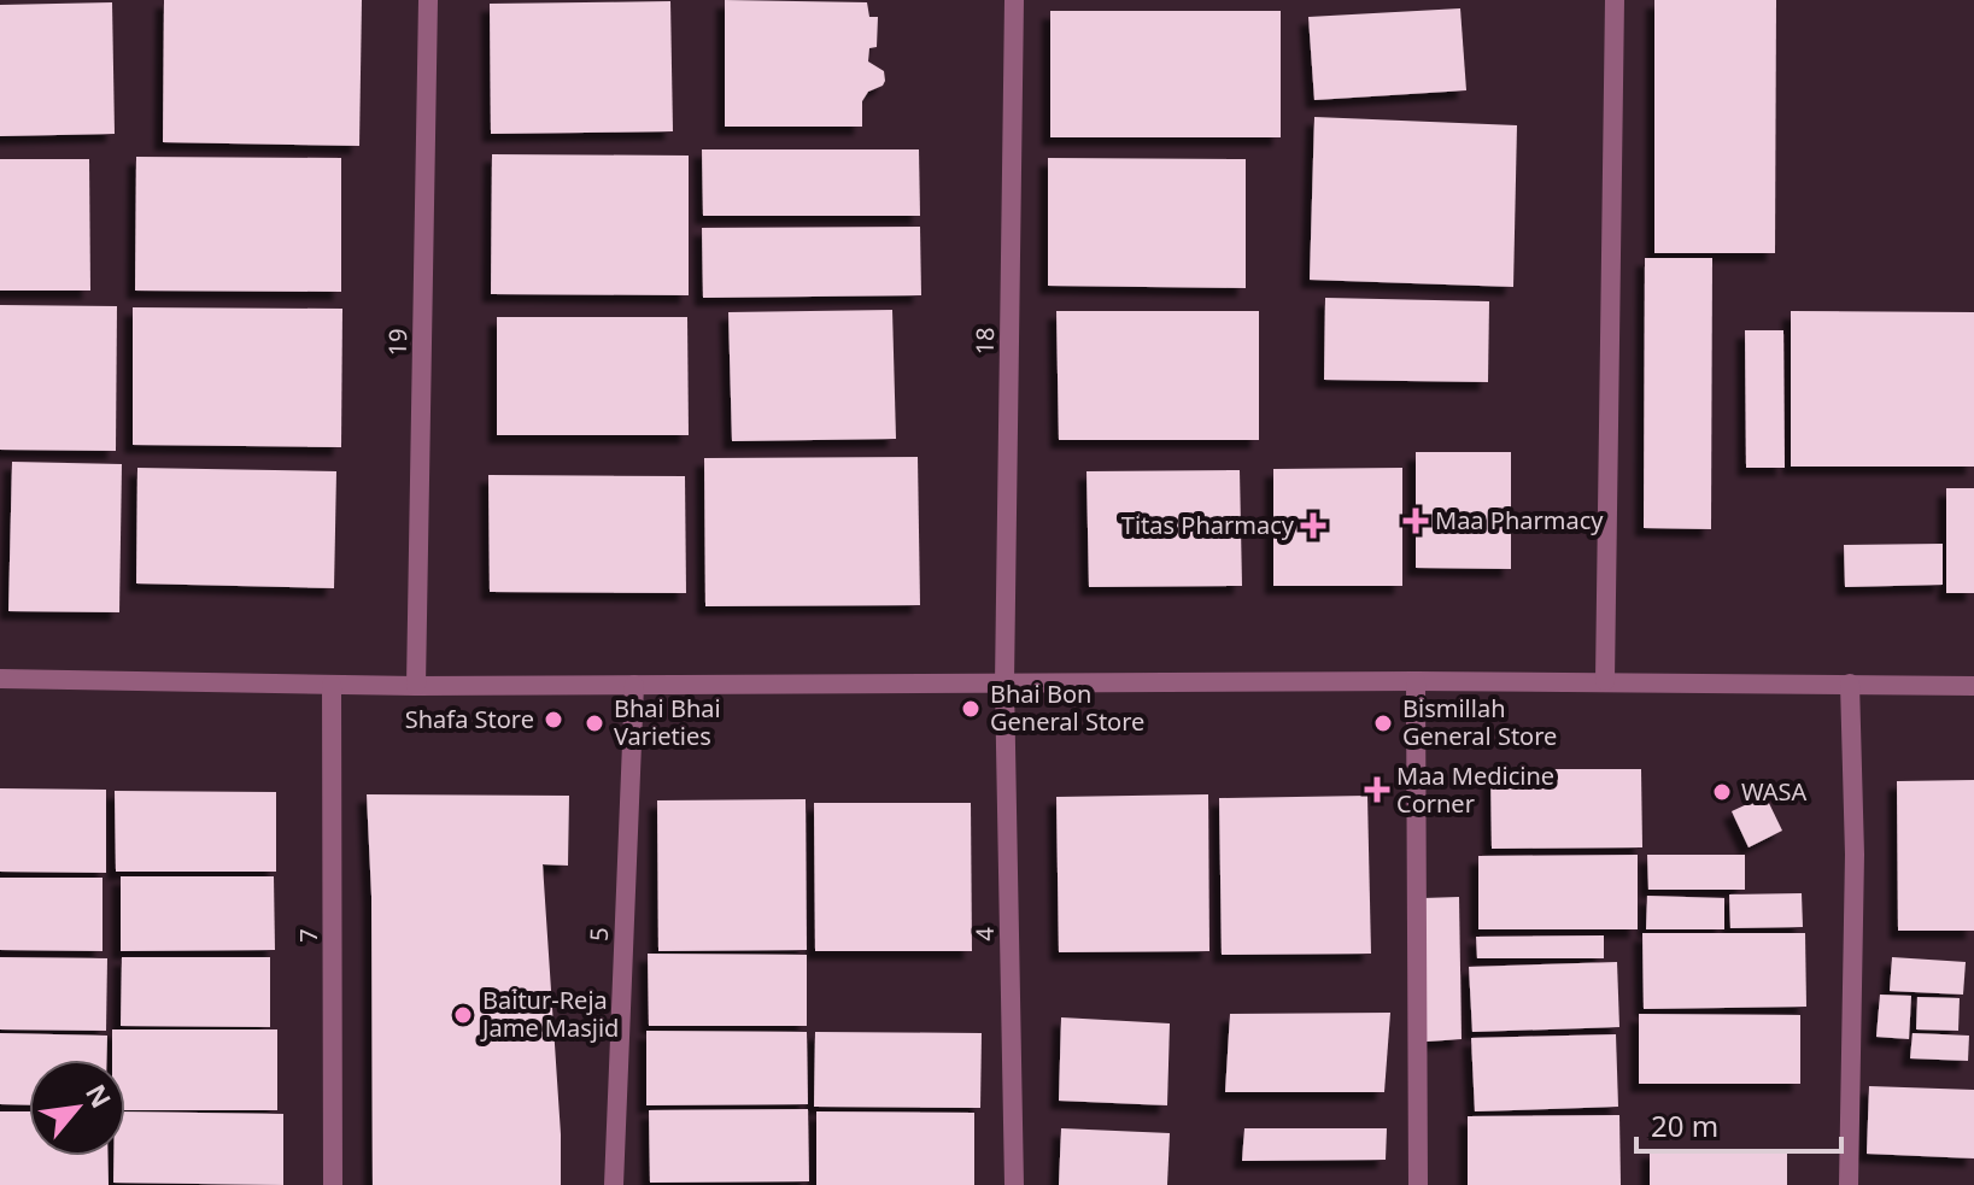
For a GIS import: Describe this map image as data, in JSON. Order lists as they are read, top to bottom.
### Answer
{
  "streets": {
    "street": [
      "18",
      "19",
      "5",
      "4",
      "7"
    ]
  },
  "crossings": [
    ["18", "4"]
  ],
  "places": {
    "health": ["Maa Pharmacy", "Titas Pharmacy", "Maa Medicine Corner"],
    "other": [
      "Bhai Bon General Store",
      "Shafa Store",
      "Bhai Bhai Varieties",
      "Bismillah General Store",
      "WASA",
      "Baitur-Reja Jame Masjid"
    ]
  },
  "scale_bar": "20 m",
  "north": "top right"
}
